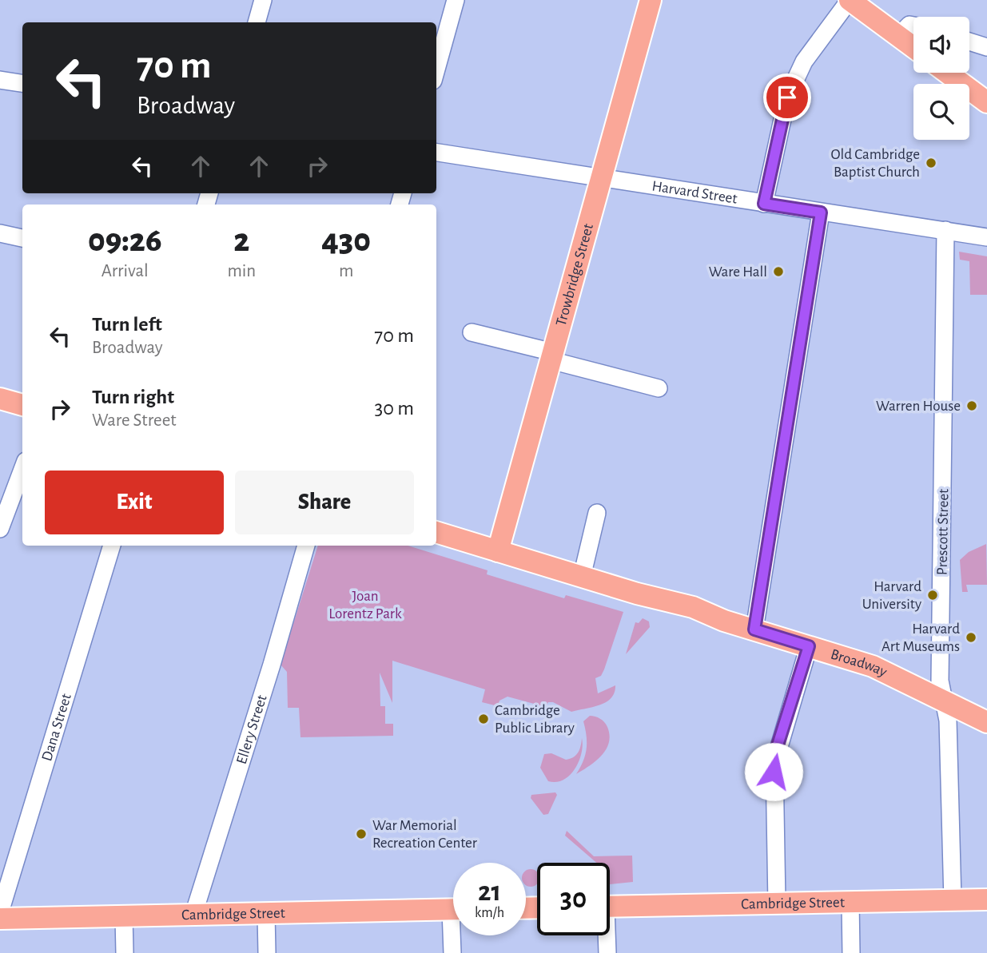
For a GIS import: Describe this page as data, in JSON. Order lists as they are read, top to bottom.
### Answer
{
  "streets": {
    "main road": ["Trowbridge Street", "Broadway", "Cambridge Street"],
    "street": [
      "Harvard Street",
      "Prescott Street",
      "Dana Street",
      "Ellery Street"
    ]
  },
  "crossings": [
    ["Harvard Street", "Trowbridge Street"],
    ["Harvard Street", "Prescott Street"],
    ["Trowbridge Street", "Broadway"],
    ["Prescott Street", "Broadway"],
    ["Prescott Street", "Cambridge Street"],
    ["Ellery Street", "Cambridge Street"]
  ],
  "parks": ["Joan Lorentz Park"],
  "places": [
    "Old Cambridge Baptist Church",
    "Ware Hall",
    "Warren House",
    "Harvard University",
    "Harvard Art Museums",
    "Cambridge Public Library",
    "War Memorial Recreation Center"
  ],
  "page": {
    "turn": ["70 m", "Broadway"],
    "eta": [
      "09:26",
      "Arrival",
      "2",
      "min",
      "430",
      "m"
    ],
    "list": [
      {
        "name": "Turn left",
        "note": "Broadway",
        "value": "70 m"
      },
      {
        "name": "Turn right",
        "note": "Ware Street",
        "value": "30 m"
      }
    ],
    "buttons": ["Exit", "Share"],
    "speed": "21 km/h",
    "limit": "30"
  }
}
